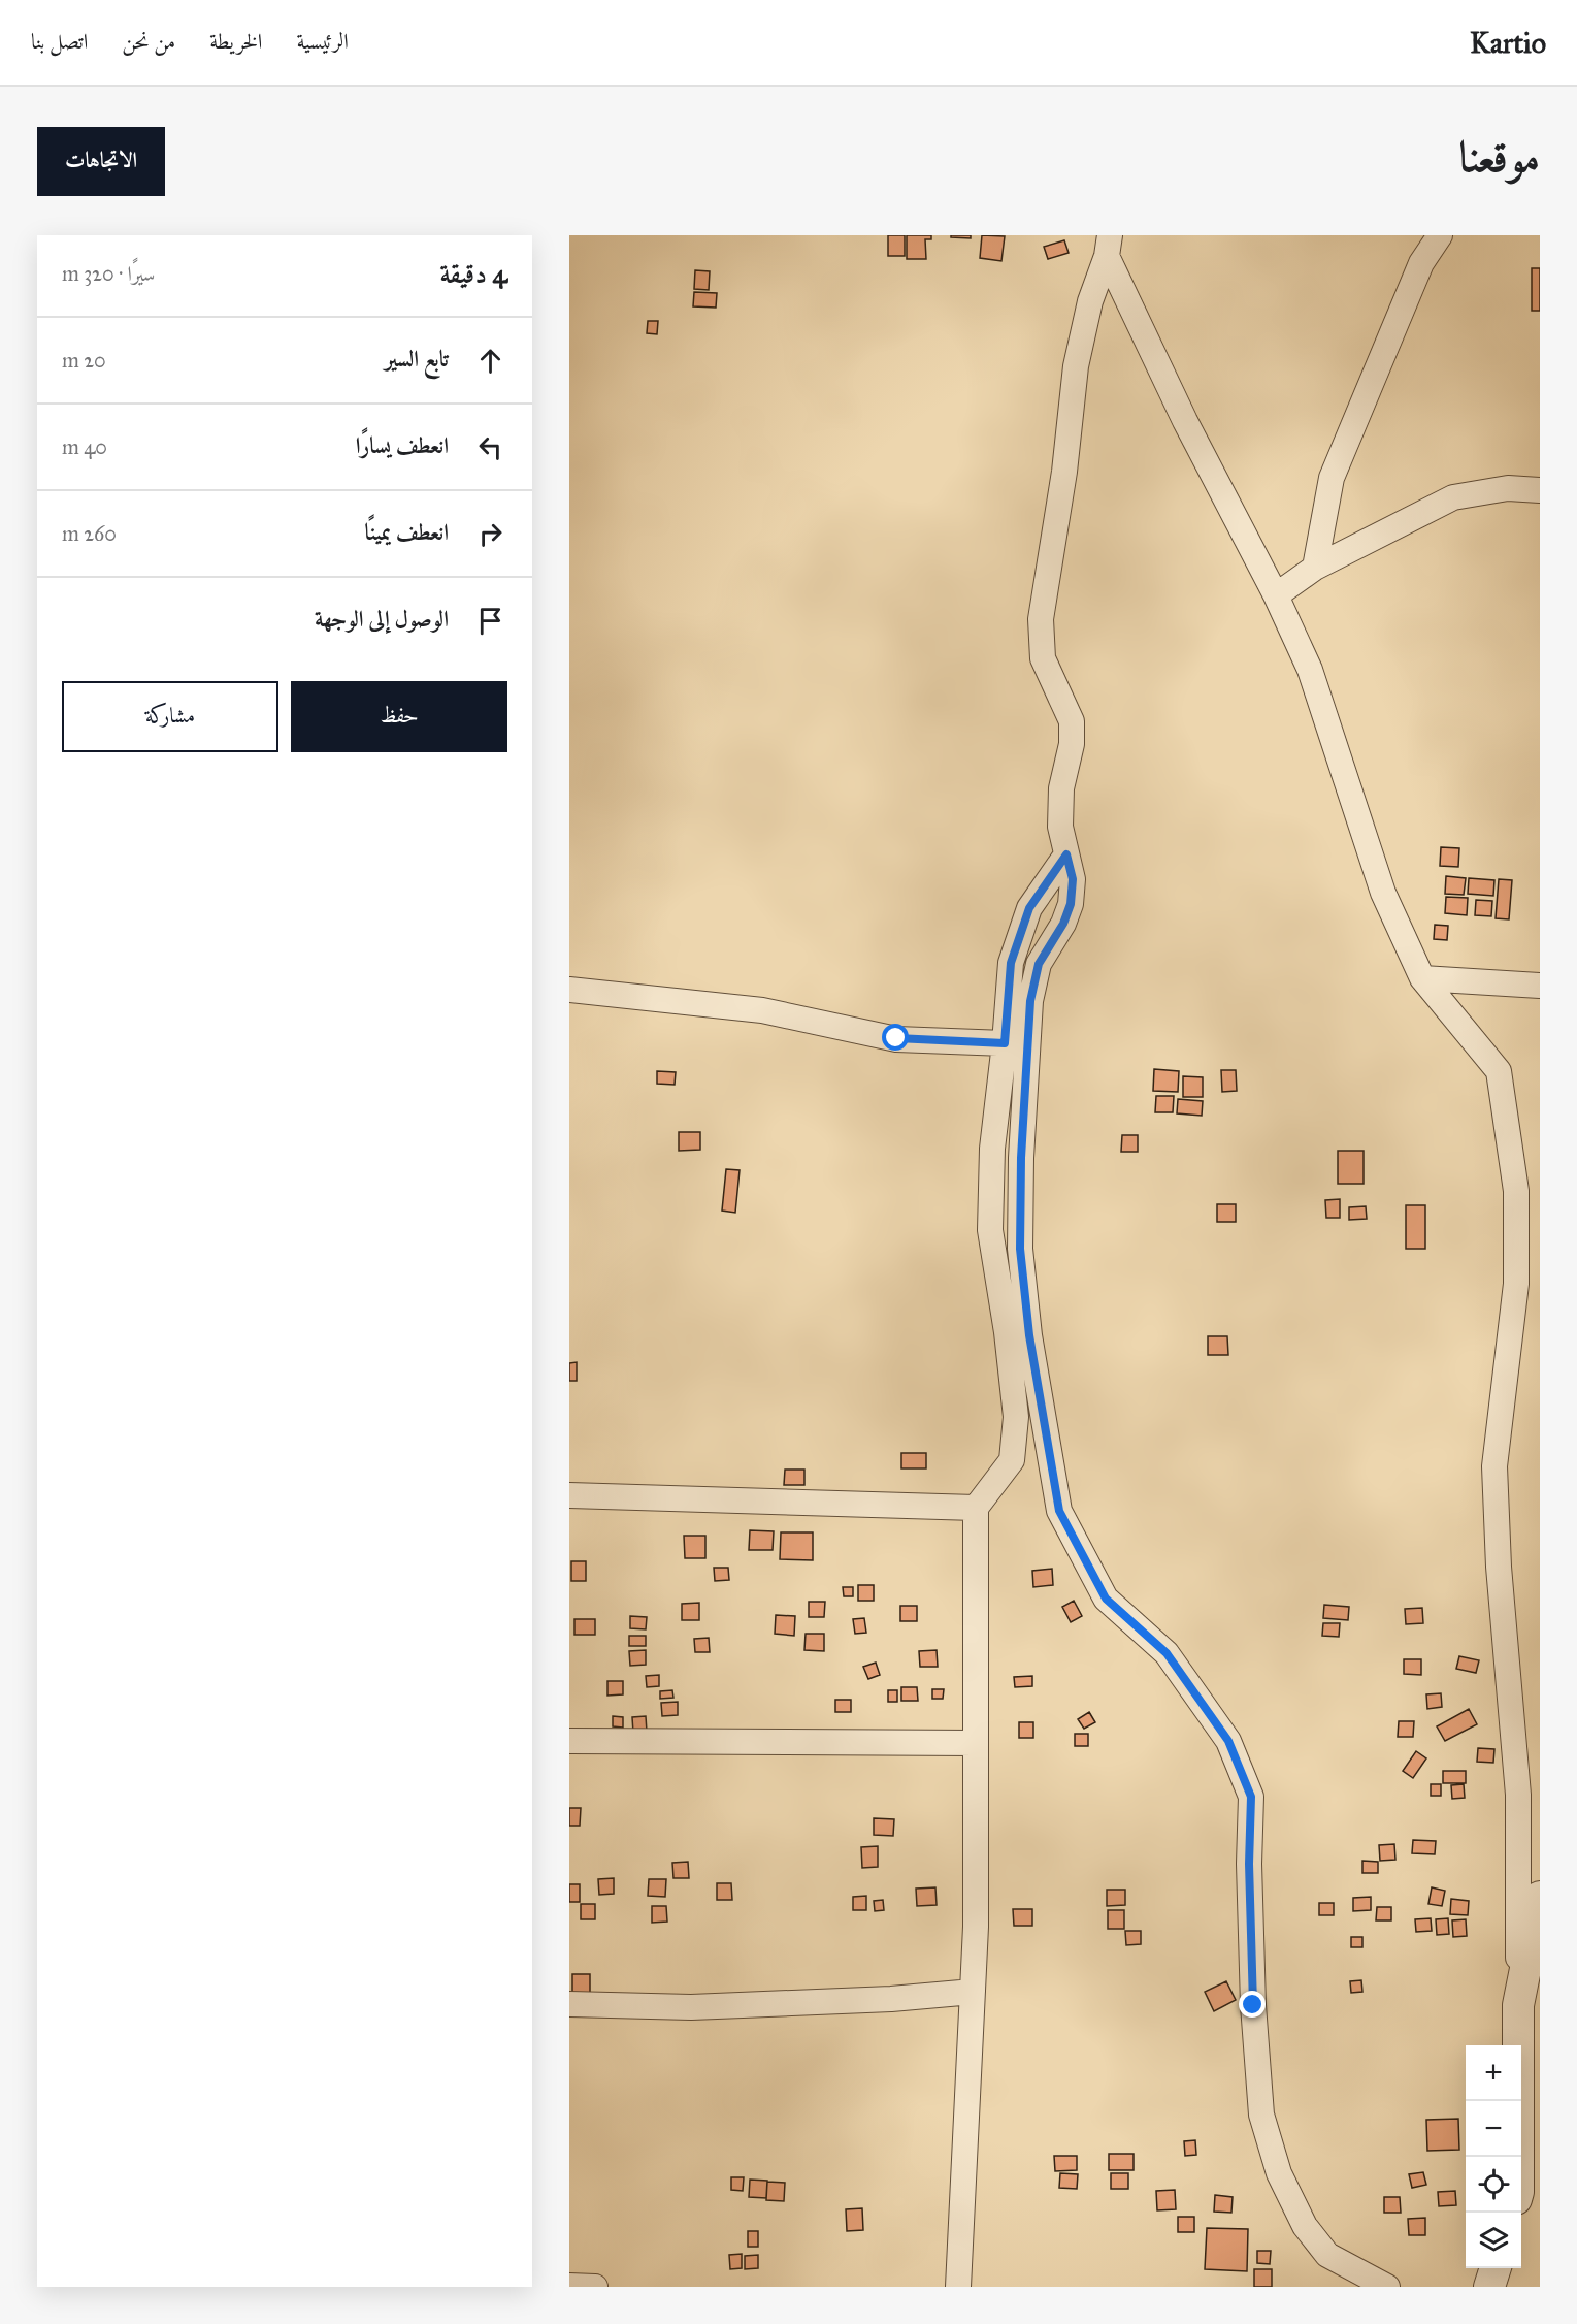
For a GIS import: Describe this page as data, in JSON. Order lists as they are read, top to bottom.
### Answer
{
  "page": {
    "header": "Kartio",
    "nav": [
      "الرئيسية",
      "الخريطة",
      "من نحن",
      "اتصل بنا"
    ],
    "title": "موقعنا",
    "buttons": [
      "الاتجاهات",
      ["حفظ", "مشاركة"]
    ],
    "heading": ["4 دقيقة", "سيرًا · 320 m"],
    "list": [
      ["تابع السير", "20 m"],
      ["انعطف يسارًا", "40 m"],
      ["انعطف يمينًا", "260 m"],
      "الوصول إلى الوجهة"
    ],
    "map_buttons": ["+", "−"]
  }
}
